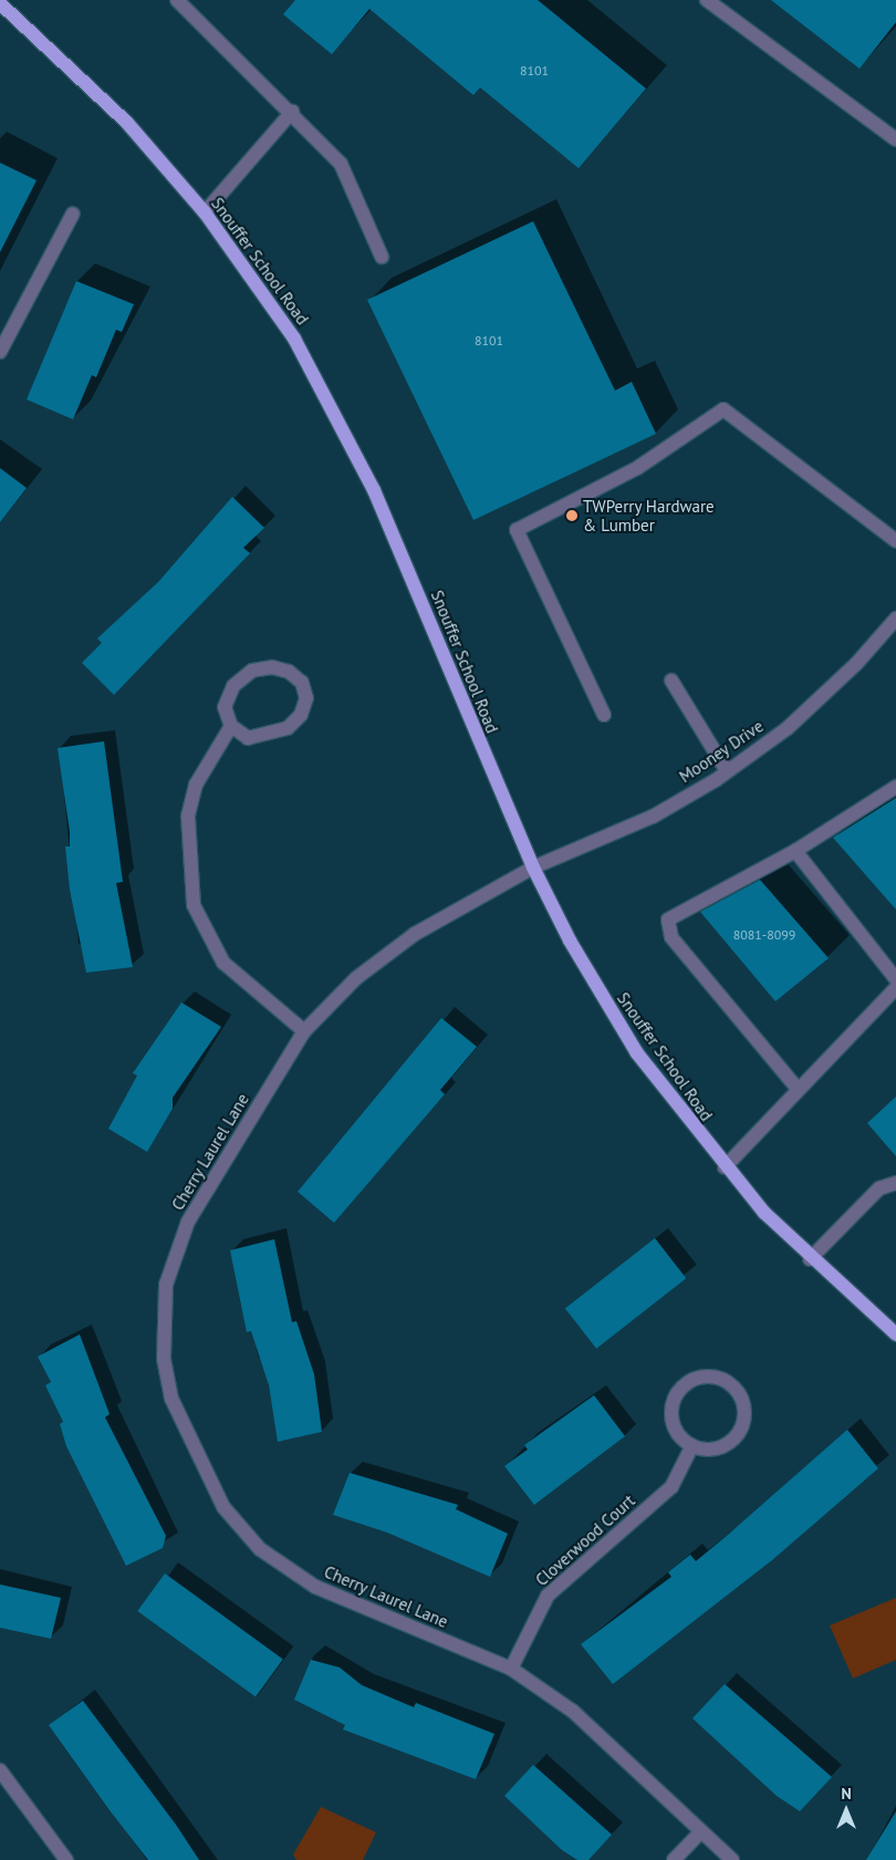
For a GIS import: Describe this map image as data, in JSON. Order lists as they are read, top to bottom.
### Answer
{
  "streets": {
    "main road": ["Snouffer School Road"],
    "street": ["Mooney Drive", "Cherry Laurel Lane", "Cloverwood Court"]
  },
  "crossings": [
    ["Snouffer School Road", "Mooney Drive"],
    ["Snouffer School Road", "Cherry Laurel Lane"],
    ["Mooney Drive", "Cherry Laurel Lane"],
    ["Cherry Laurel Lane", "Cloverwood Court"]
  ],
  "places": ["TWPerry Hardware & Lumber"],
  "house_numbers": ["8101", "8101", "8081-8099"],
  "north": "top"
}
